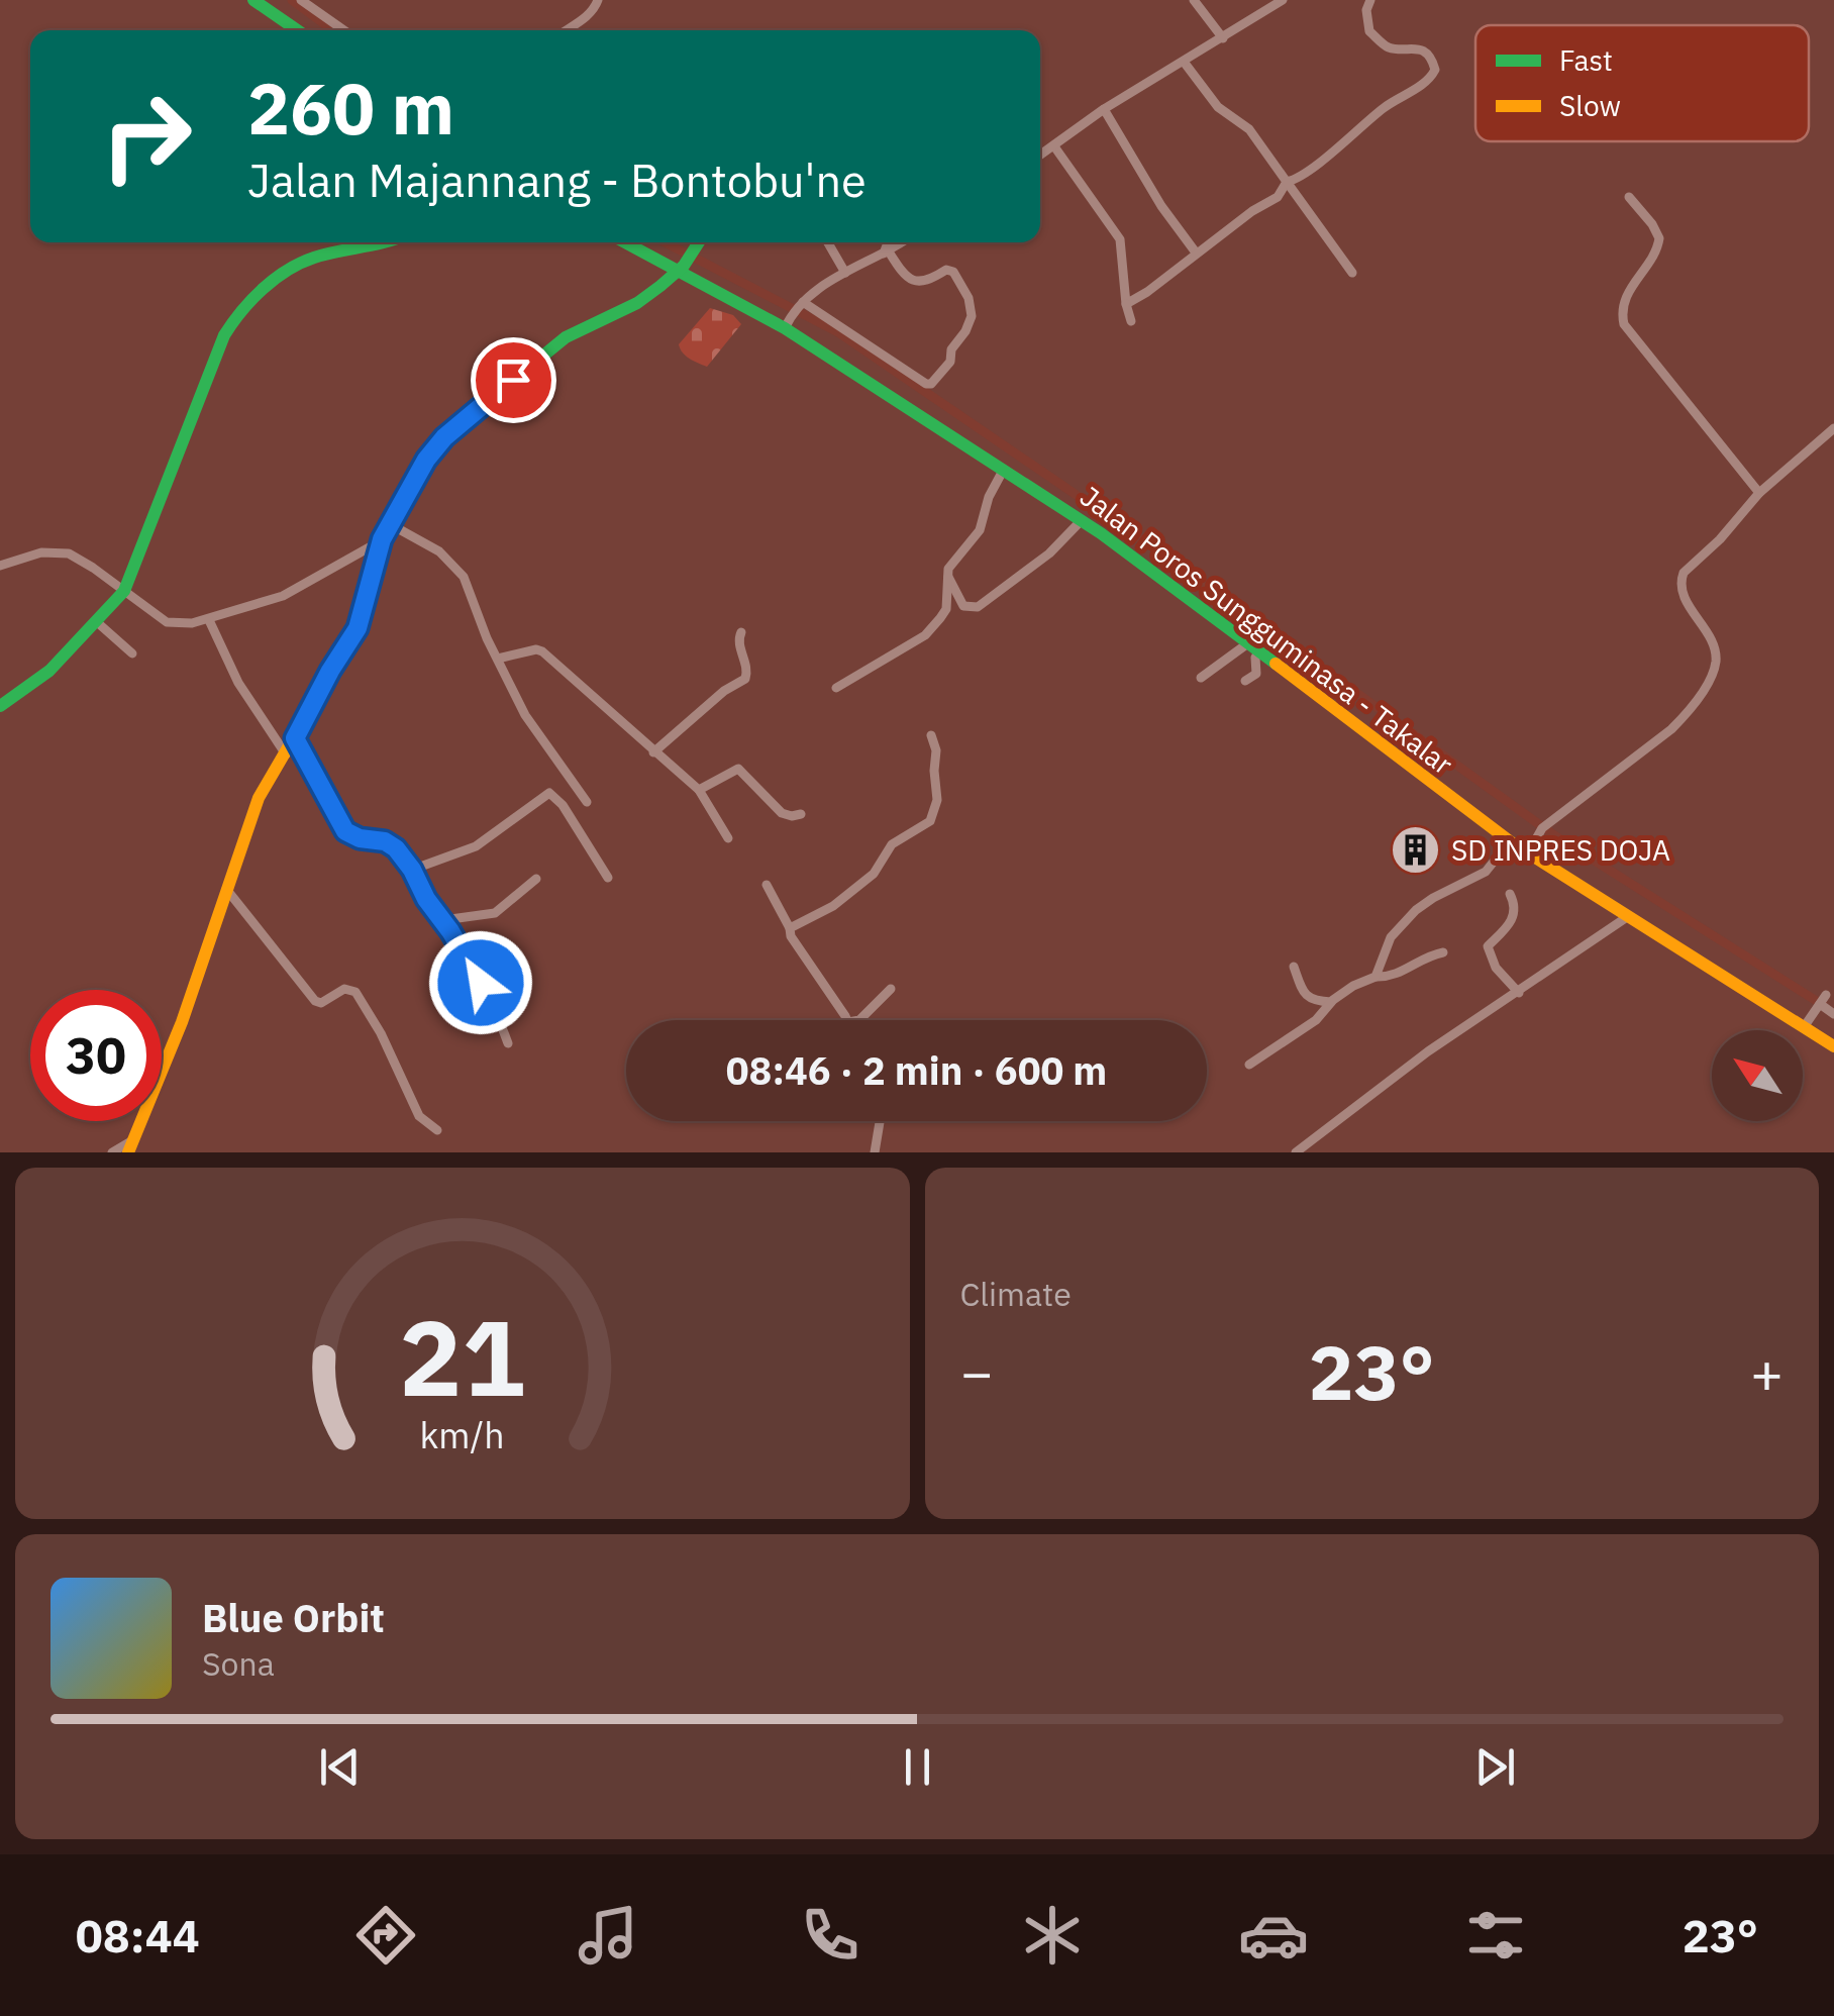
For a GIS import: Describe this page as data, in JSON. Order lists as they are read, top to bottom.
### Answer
{
  "streets": {
    "main road": ["Jalan Poros Sungguminasa - Takalar"]
  },
  "places": {
    "building": ["SD INPRES DOJA"]
  },
  "legend": ["Fast", "Slow"],
  "north": "top left",
  "page": {
    "turn": ["260 m", "Jalan Majannang - Bontobu'ne"],
    "limit": "30",
    "trip": "08:46 · 2 min · 600 m",
    "tile": "Climate",
    "heat": ["−", "23°", "+"],
    "song": ["Blue Orbit", "Sona"],
    "tabs": ["08:44", "23°"],
    "gauge": ["21", "km/h"]
  }
}
